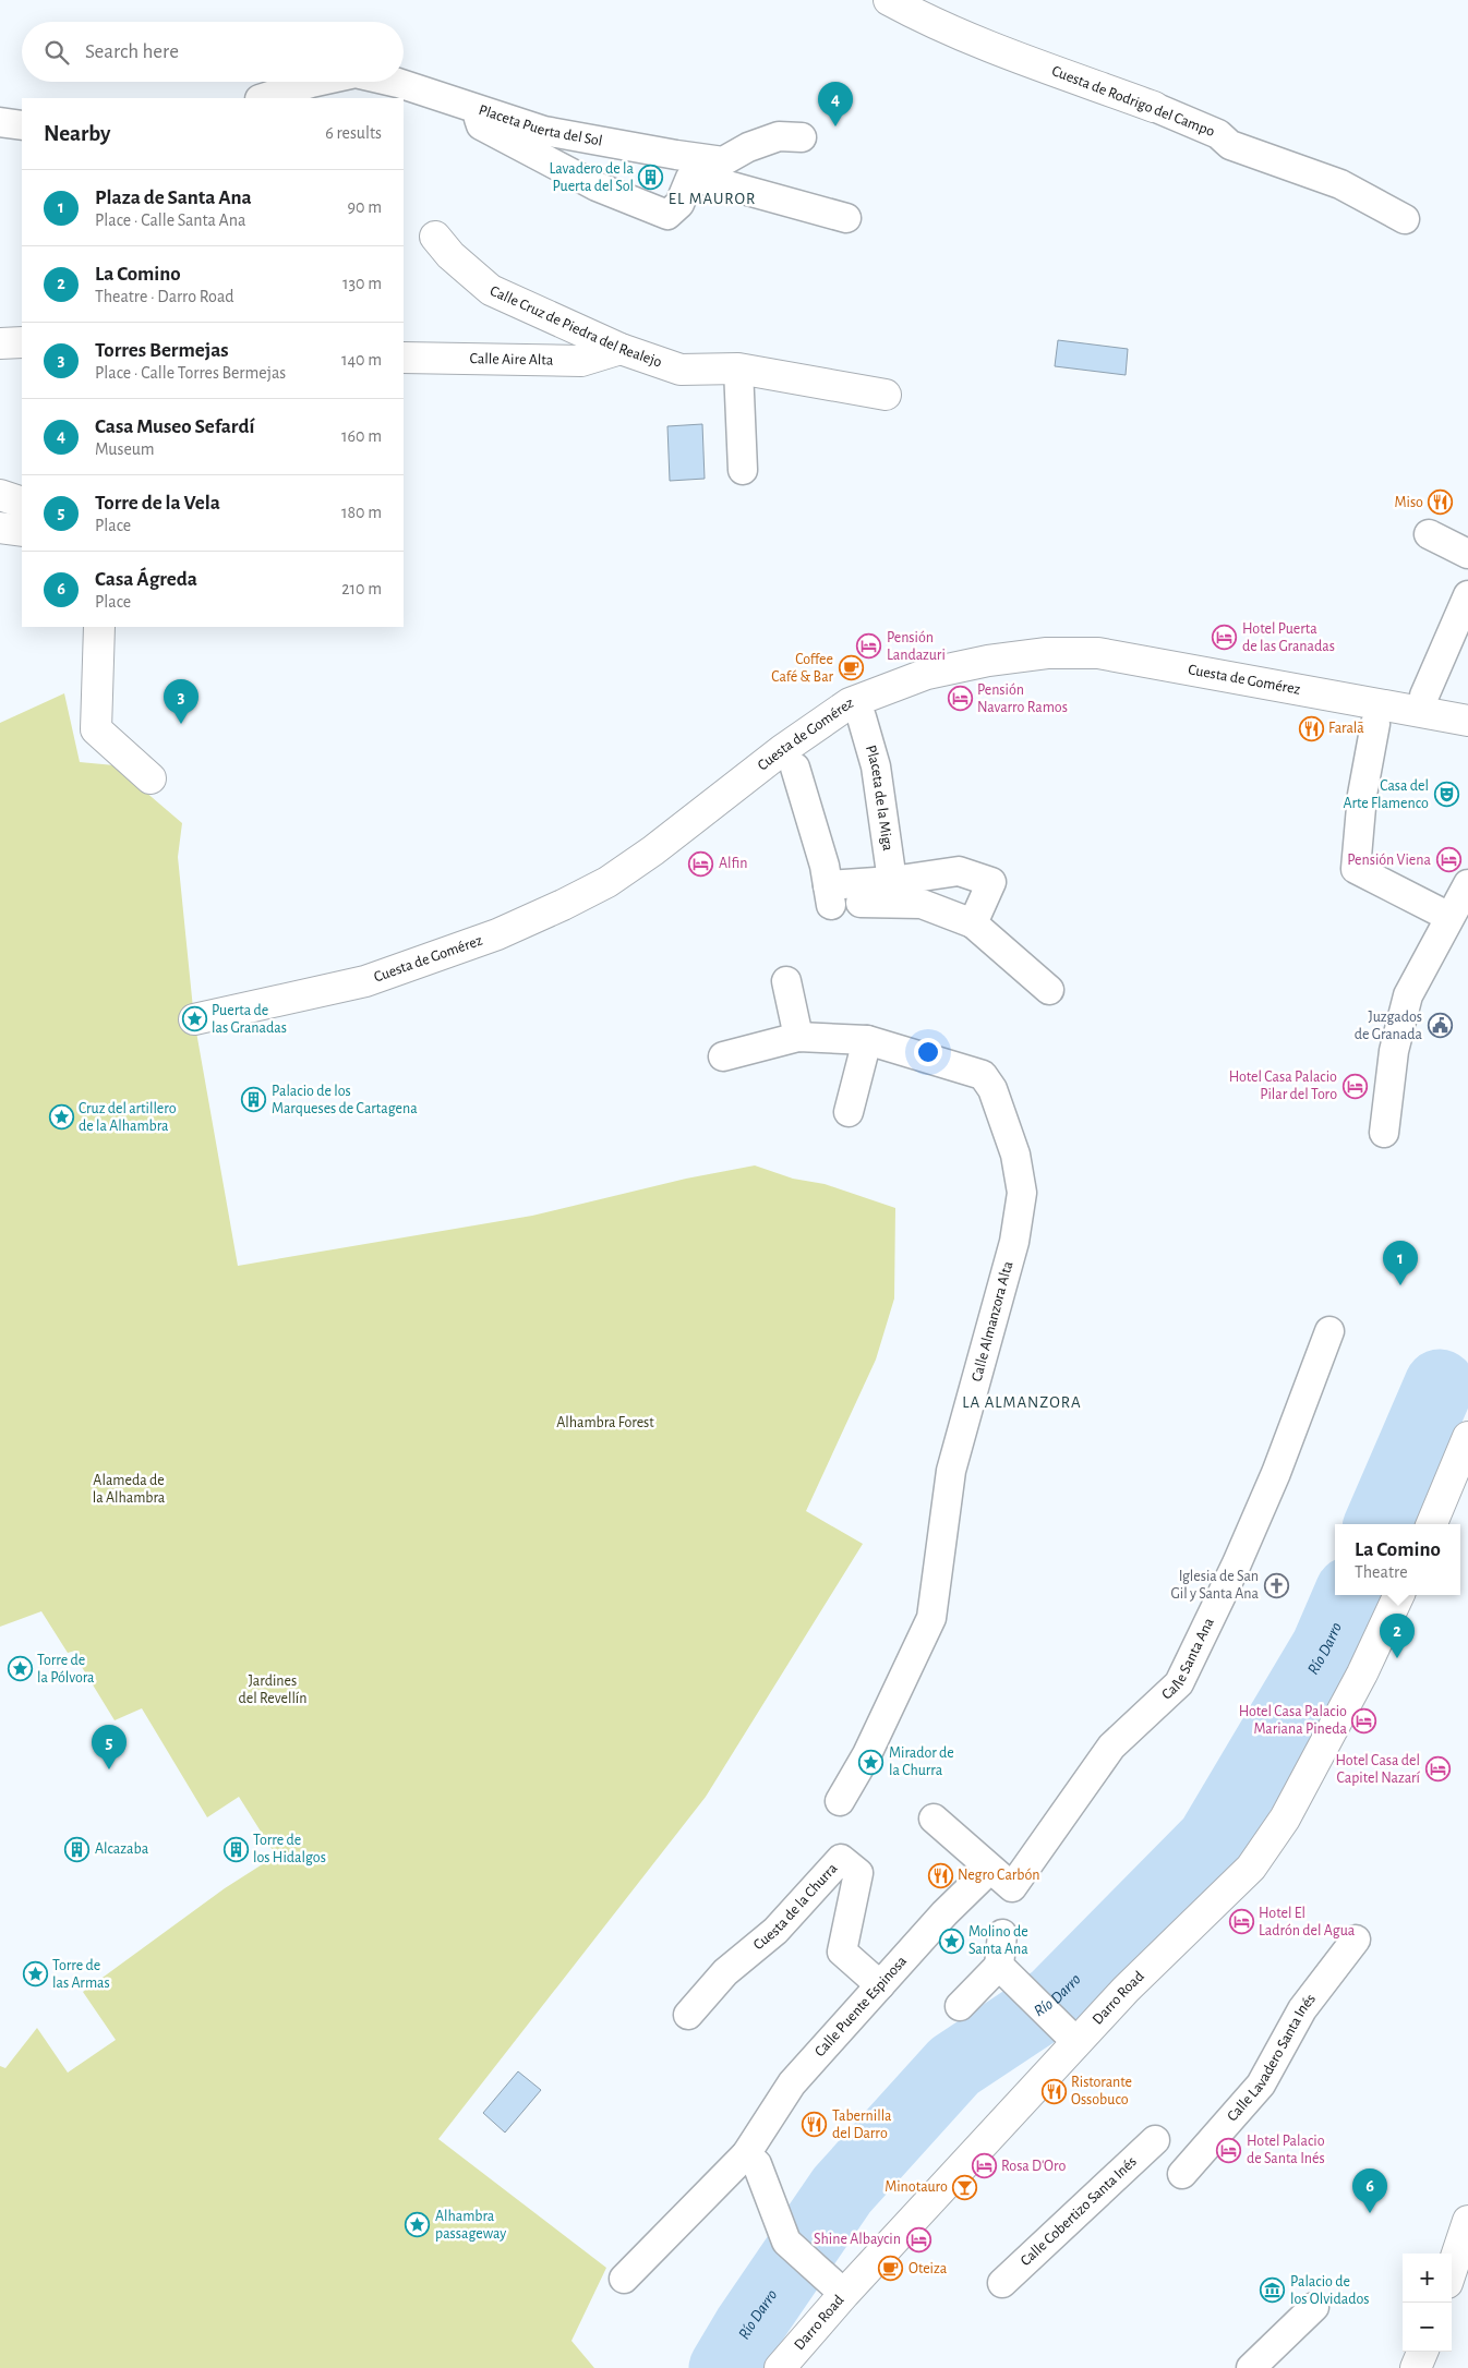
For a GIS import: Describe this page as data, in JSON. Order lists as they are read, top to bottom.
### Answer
{
  "streets": {
    "street": [
      "Cuesta de Rodrigo del Campo",
      "Placeta Puerta del Sol",
      "Calle Cruz de Piedra del Realejo",
      "Calle Aire Alta",
      "Cuesta de Gomérez",
      "Placeta de la Miga",
      "Calle Almanzora Alta",
      "Calle Santa Ana",
      "Cuesta de la Churra",
      "Darro Road",
      "Calle Puente Espinosa",
      "Calle Lavadero Santa Inés",
      "Calle Cobertizo Santa Inés"
    ]
  },
  "crossings": [
    ["Calle Cruz de Piedra del Realejo", "Calle Aire Alta"],
    ["Calle Santa Ana", "Calle Puente Espinosa"],
    ["Cuesta de la Churra", "Calle Puente Espinosa"]
  ],
  "districts": ["EL MAUROR", "LA ALMANZORA"],
  "water": ["Río Darro"],
  "parks": ["Alhambra Forest", "Alameda de la Alhambra", "Jardines del Revellín"],
  "places": {
    "building": [
      "Lavadero de la Puerta del Sol",
      "Palacio de los Marqueses de Cartagena",
      "Alcazaba",
      "Torre de los Hidalgos"
    ],
    "restaurant": [
      "Miso",
      "Faralā",
      "Negro Carbón",
      "Ristorante Ossobuco",
      "Tabernilla del Darro"
    ],
    "hotel": [
      "Hotel Puerta de las Granadas",
      "Pensión Landazuri",
      "Pensión Navarro Ramos",
      "Pensión Viena",
      "Alfin",
      "Hotel Casa Palacio Pilar del Toro",
      "Hotel Casa Palacio Mariana Pineda",
      "Hotel Casa del Capitel Nazarí",
      "Hotel El Ladrón del Agua",
      "Hotel Palacio de Santa Inés",
      "Rosa D'Oro",
      "Shine Albaycin"
    ],
    "cafe": ["Coffee Café & Bar", "Oteiza"],
    "theatre": ["Casa del Arte Flamenco"],
    "place": [
      "Puerta de las Granadas",
      "Cruz del artillero de la Alhambra",
      "Torre de la Pólvora",
      "Mirador de la Churra",
      "Molino de Santa Ana",
      "Torre de las Armas",
      "Alhambra passageway"
    ],
    "public building": ["Juzgados de Granada"],
    "church": ["Iglesia de San Gil y Santa Ana"],
    "bar": ["Minotauro"],
    "museum": ["Palacio de los Olvidados"]
  },
  "page": {
    "search": "Search here",
    "pins": [
      "4",
      "3",
      "1",
      "2",
      "5",
      "6"
    ],
    "heading": ["Nearby", "6 results"],
    "list": [
      {
        "mark": "1",
        "name": "Plaza de Santa Ana",
        "note": "Place · Calle Santa Ana",
        "value": "90 m"
      },
      {
        "mark": "2",
        "name": "La Comino",
        "note": "Theatre · Darro Road",
        "value": "130 m"
      },
      {
        "mark": "3",
        "name": "Torres Bermejas",
        "note": "Place · Calle Torres Bermejas",
        "value": "140 m"
      },
      {
        "mark": "4",
        "name": "Casa Museo Sefardí",
        "note": "Museum",
        "value": "160 m"
      },
      {
        "mark": "5",
        "name": "Torre de la Vela",
        "note": "Place",
        "value": "180 m"
      },
      {
        "mark": "6",
        "name": "Casa Ágreda",
        "note": "Place",
        "value": "210 m"
      }
    ],
    "popup": ["La Comino", "Theatre"],
    "map_buttons": ["+", "−"]
  }
}
